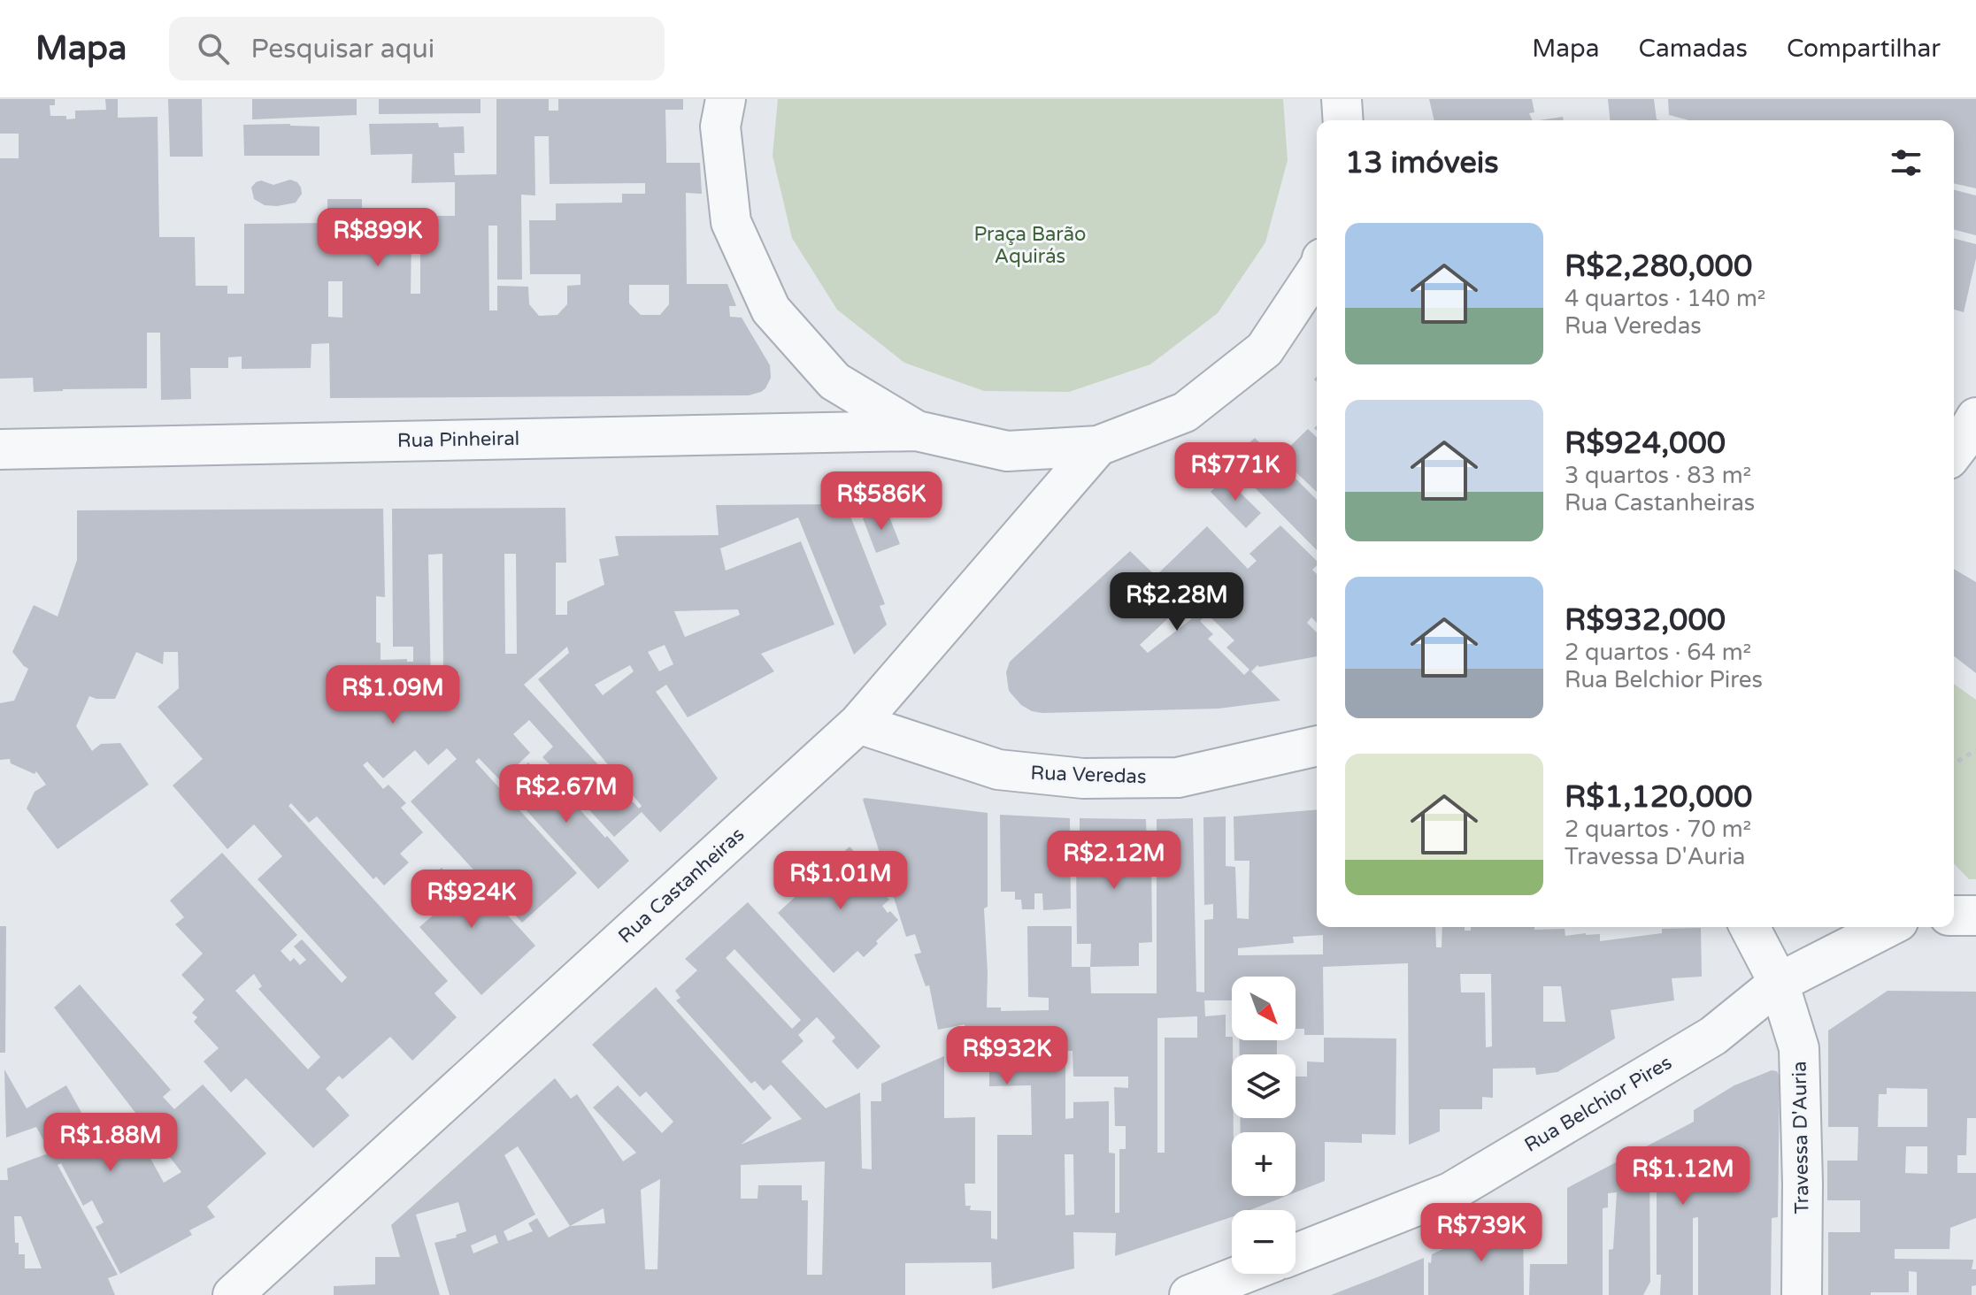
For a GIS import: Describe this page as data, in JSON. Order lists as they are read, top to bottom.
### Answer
{
  "streets": {
    "street": [
      "Rua Pinheiral",
      "Rua Veredas",
      "Rua Castanheiras",
      "Rua Belchior Pires",
      "Travessa D'Auria"
    ]
  },
  "crossings": [
    ["Rua Veredas", "Rua Castanheiras"],
    ["Rua Belchior Pires", "Travessa D'Auria"]
  ],
  "parks": ["Praça Barão Aquirás"],
  "north": "bottom right",
  "page": {
    "header": "Mapa",
    "search": "Pesquisar aqui",
    "nav": ["Mapa", "Camadas", "Compartilhar"],
    "heading": "13 imóveis",
    "list": [
      {
        "name": "R$2,280,000",
        "note": "4 quartos · 140 m² · Rua Veredas"
      },
      {
        "name": "R$924,000",
        "note": "3 quartos · 83 m² · Rua Castanheiras"
      },
      {
        "name": "R$932,000",
        "note": "2 quartos · 64 m² · Rua Belchior Pires"
      },
      {
        "name": "R$1,120,000",
        "note": "2 quartos · 70 m² · Travessa D'Auria"
      }
    ],
    "price": [
      "R$899K",
      "R$771K",
      "R$586K",
      "R$2.28M",
      "R$1.09M",
      "R$2.67M",
      "R$2.12M",
      "R$1.01M",
      "R$924K",
      "R$932K",
      "R$1.88M",
      "R$1.12M",
      "R$739K"
    ],
    "map_buttons": ["+", "−"]
  }
}
